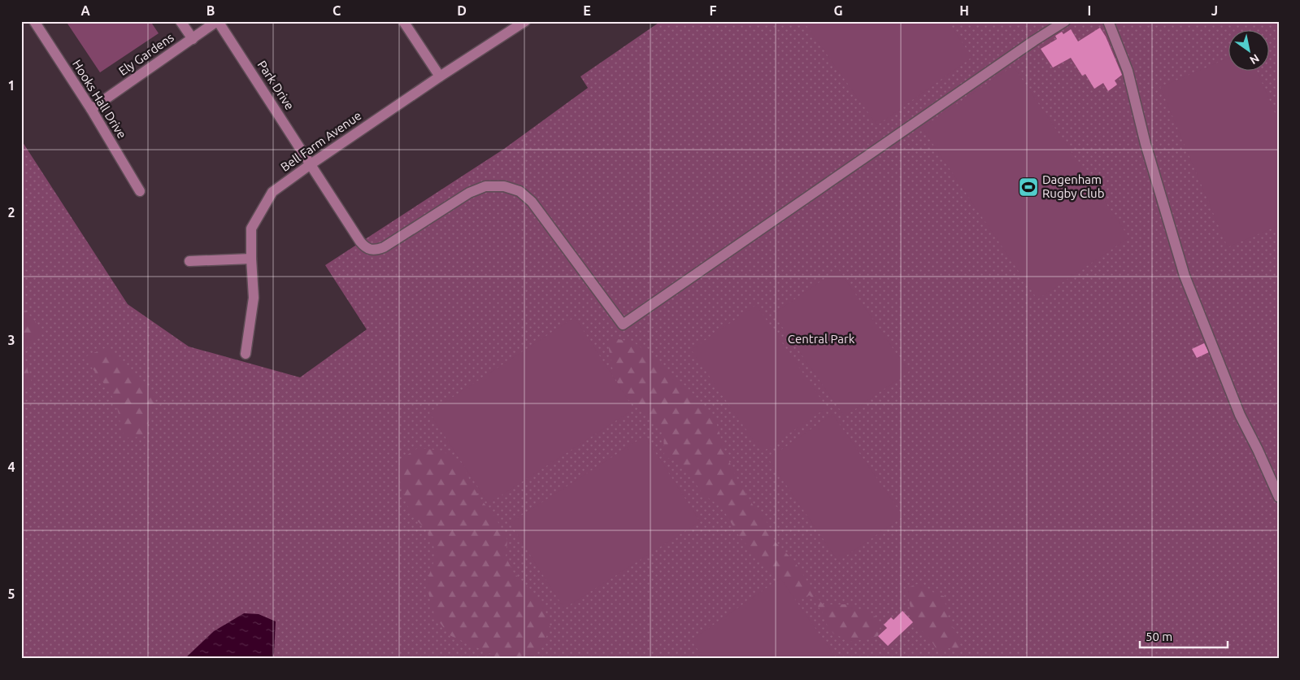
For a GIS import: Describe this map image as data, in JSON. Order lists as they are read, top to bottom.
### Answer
{
  "streets": {
    "street": [
      "Ely Gardens",
      "Park Drive",
      "Hooks Hall Drive",
      "Bell Farm Avenue"
    ]
  },
  "crossings": [
    ["Ely Gardens", "Park Drive"],
    ["Ely Gardens", "Hooks Hall Drive"],
    ["Park Drive", "Bell Farm Avenue"]
  ],
  "parks": ["Central Park"],
  "places": {
    "sports": ["Dagenham Rugby Club"]
  },
  "scale_bar": "50 m",
  "north": "bottom right",
  "grid": {
    "columns": [
      "A",
      "B",
      "C",
      "D",
      "E",
      "F",
      "G",
      "H",
      "I",
      "J"
    ],
    "rows": [
      "1",
      "2",
      "3",
      "4",
      "5"
    ]
  }
}
